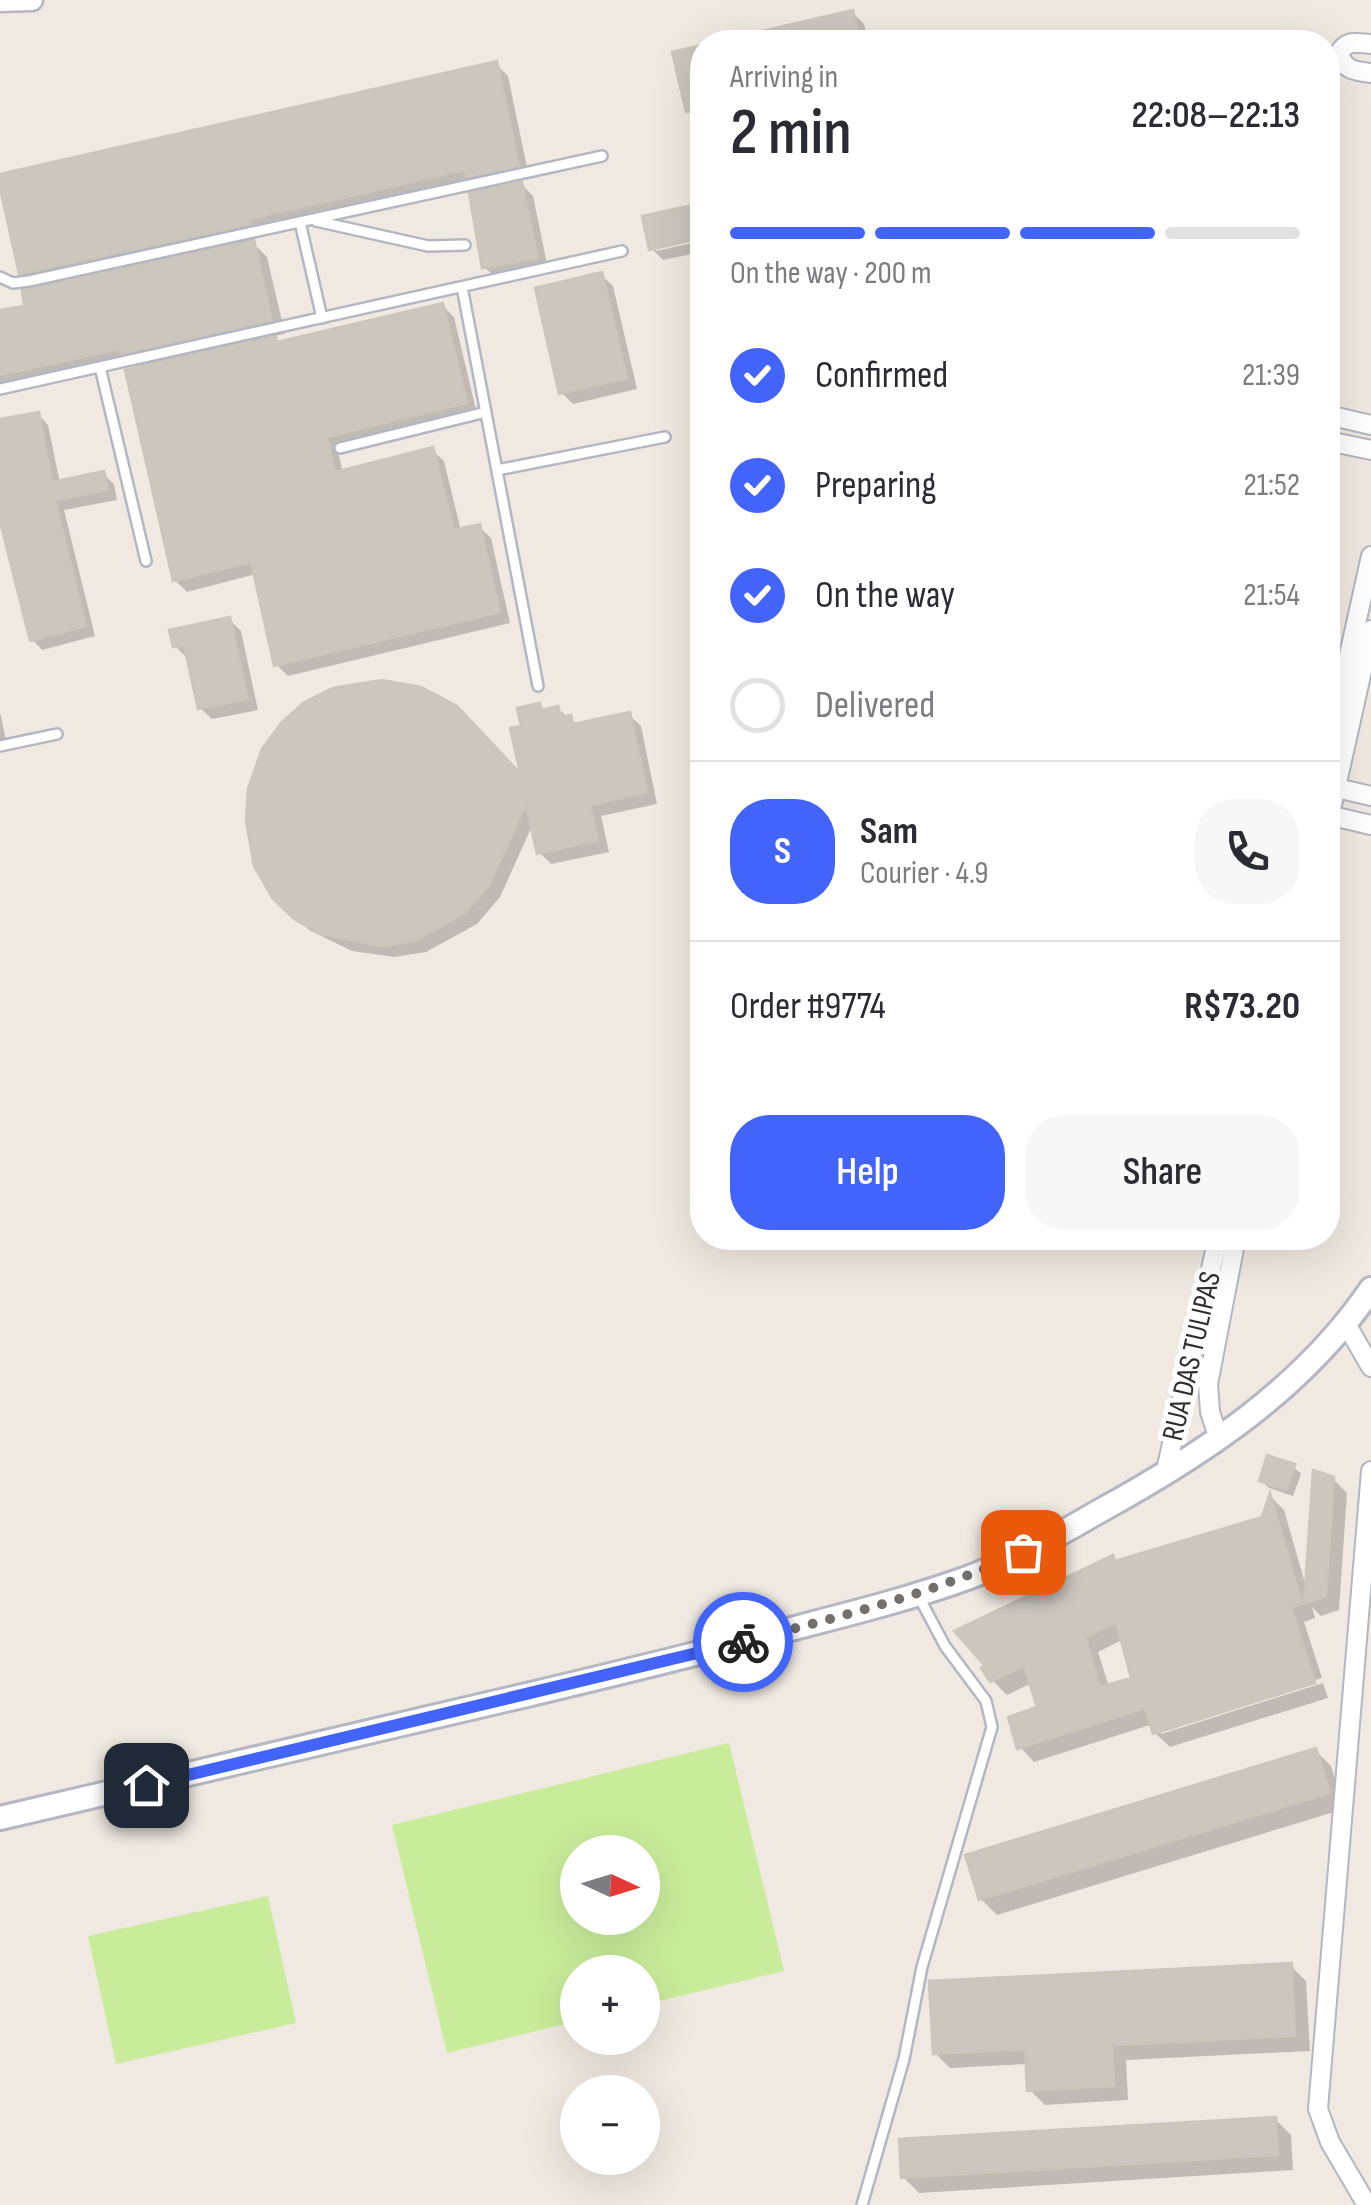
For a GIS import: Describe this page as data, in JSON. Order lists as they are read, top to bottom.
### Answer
{
  "streets": {
    "street": ["RUA DAS TULIPAS"]
  },
  "north": "right",
  "page": {
    "heading": ["2 min", "Arriving in", "22:08–22:13"],
    "panel": [
      "Sam",
      "Courier · 4.9",
      "Order #9774",
      "R$73.20"
    ],
    "bar": "On the way · 200 m",
    "list": [
      ["Confirmed", "21:39"],
      ["Preparing", "21:52"],
      ["On the way", "21:54"],
      "Delivered"
    ],
    "round": "S",
    "buttons": ["Help", "Share"],
    "map_buttons": ["+", "−"]
  }
}
